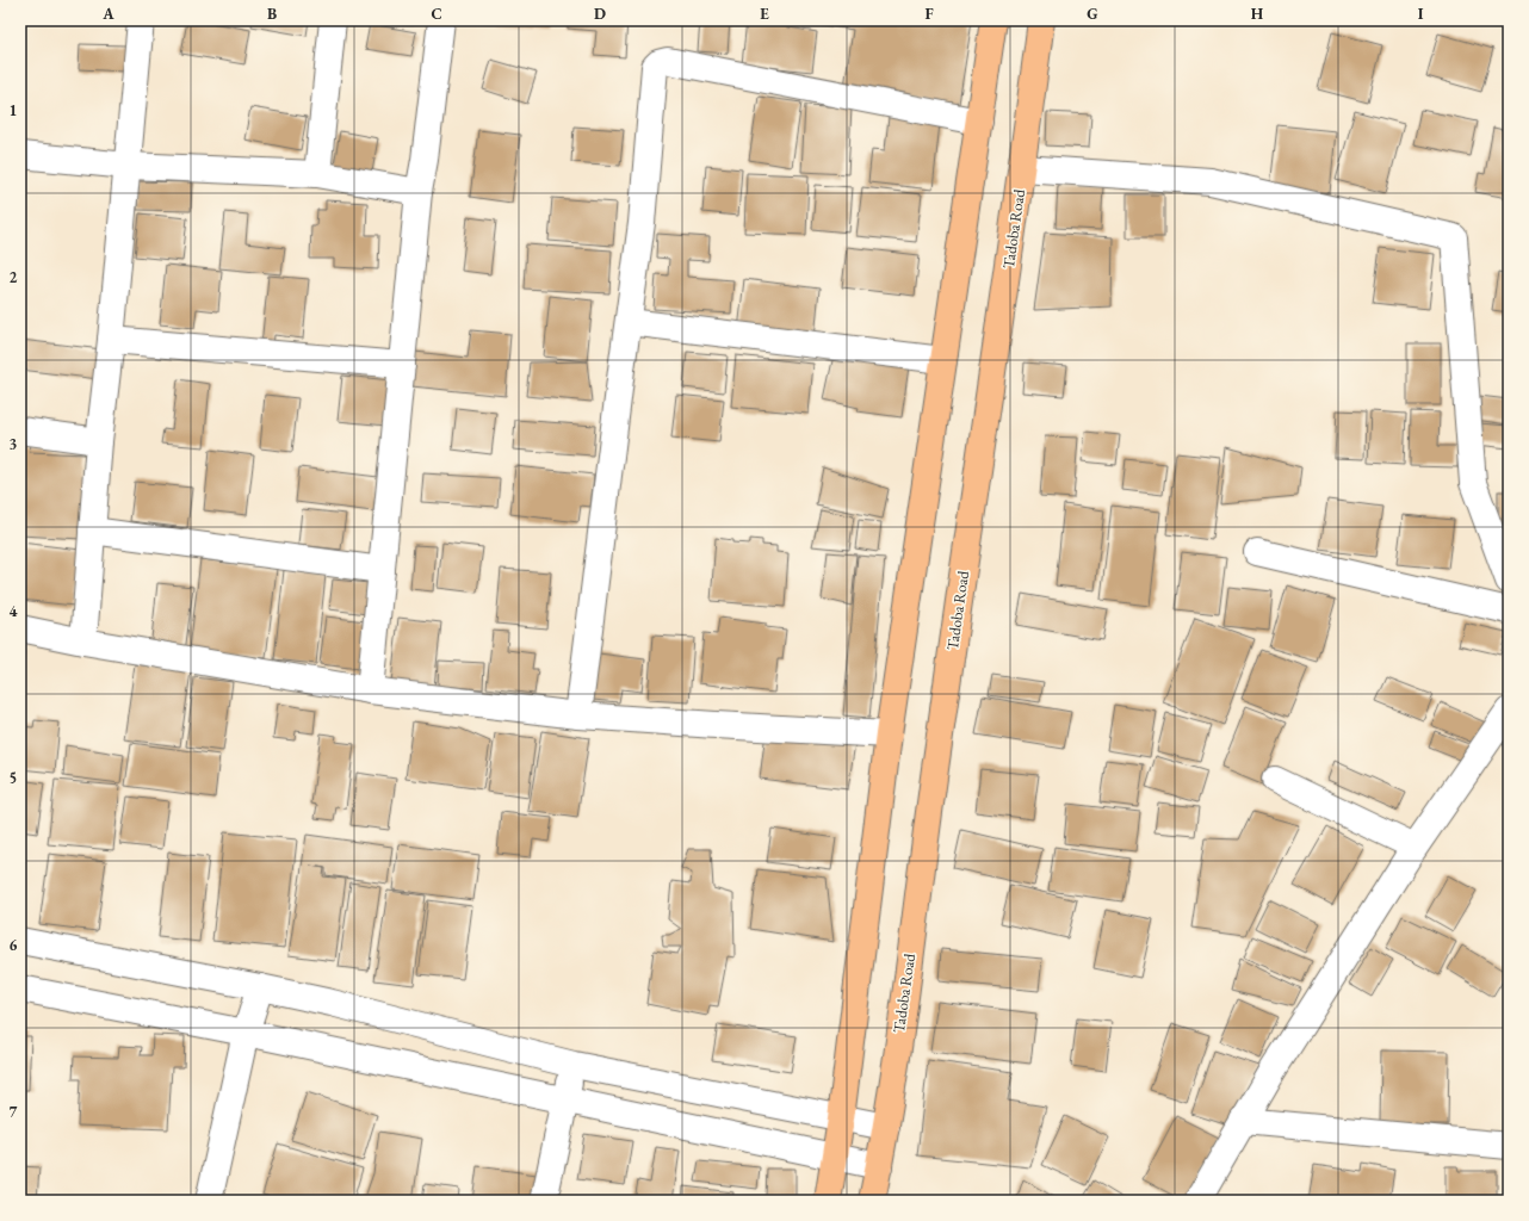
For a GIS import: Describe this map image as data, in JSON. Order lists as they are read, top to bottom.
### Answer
{
  "streets": {
    "main road": ["Tadoba Road"]
  },
  "grid": {
    "columns": [
      "A",
      "B",
      "C",
      "D",
      "E",
      "F",
      "G",
      "H",
      "I"
    ],
    "rows": [
      "1",
      "2",
      "3",
      "4",
      "5",
      "6",
      "7"
    ]
  }
}
